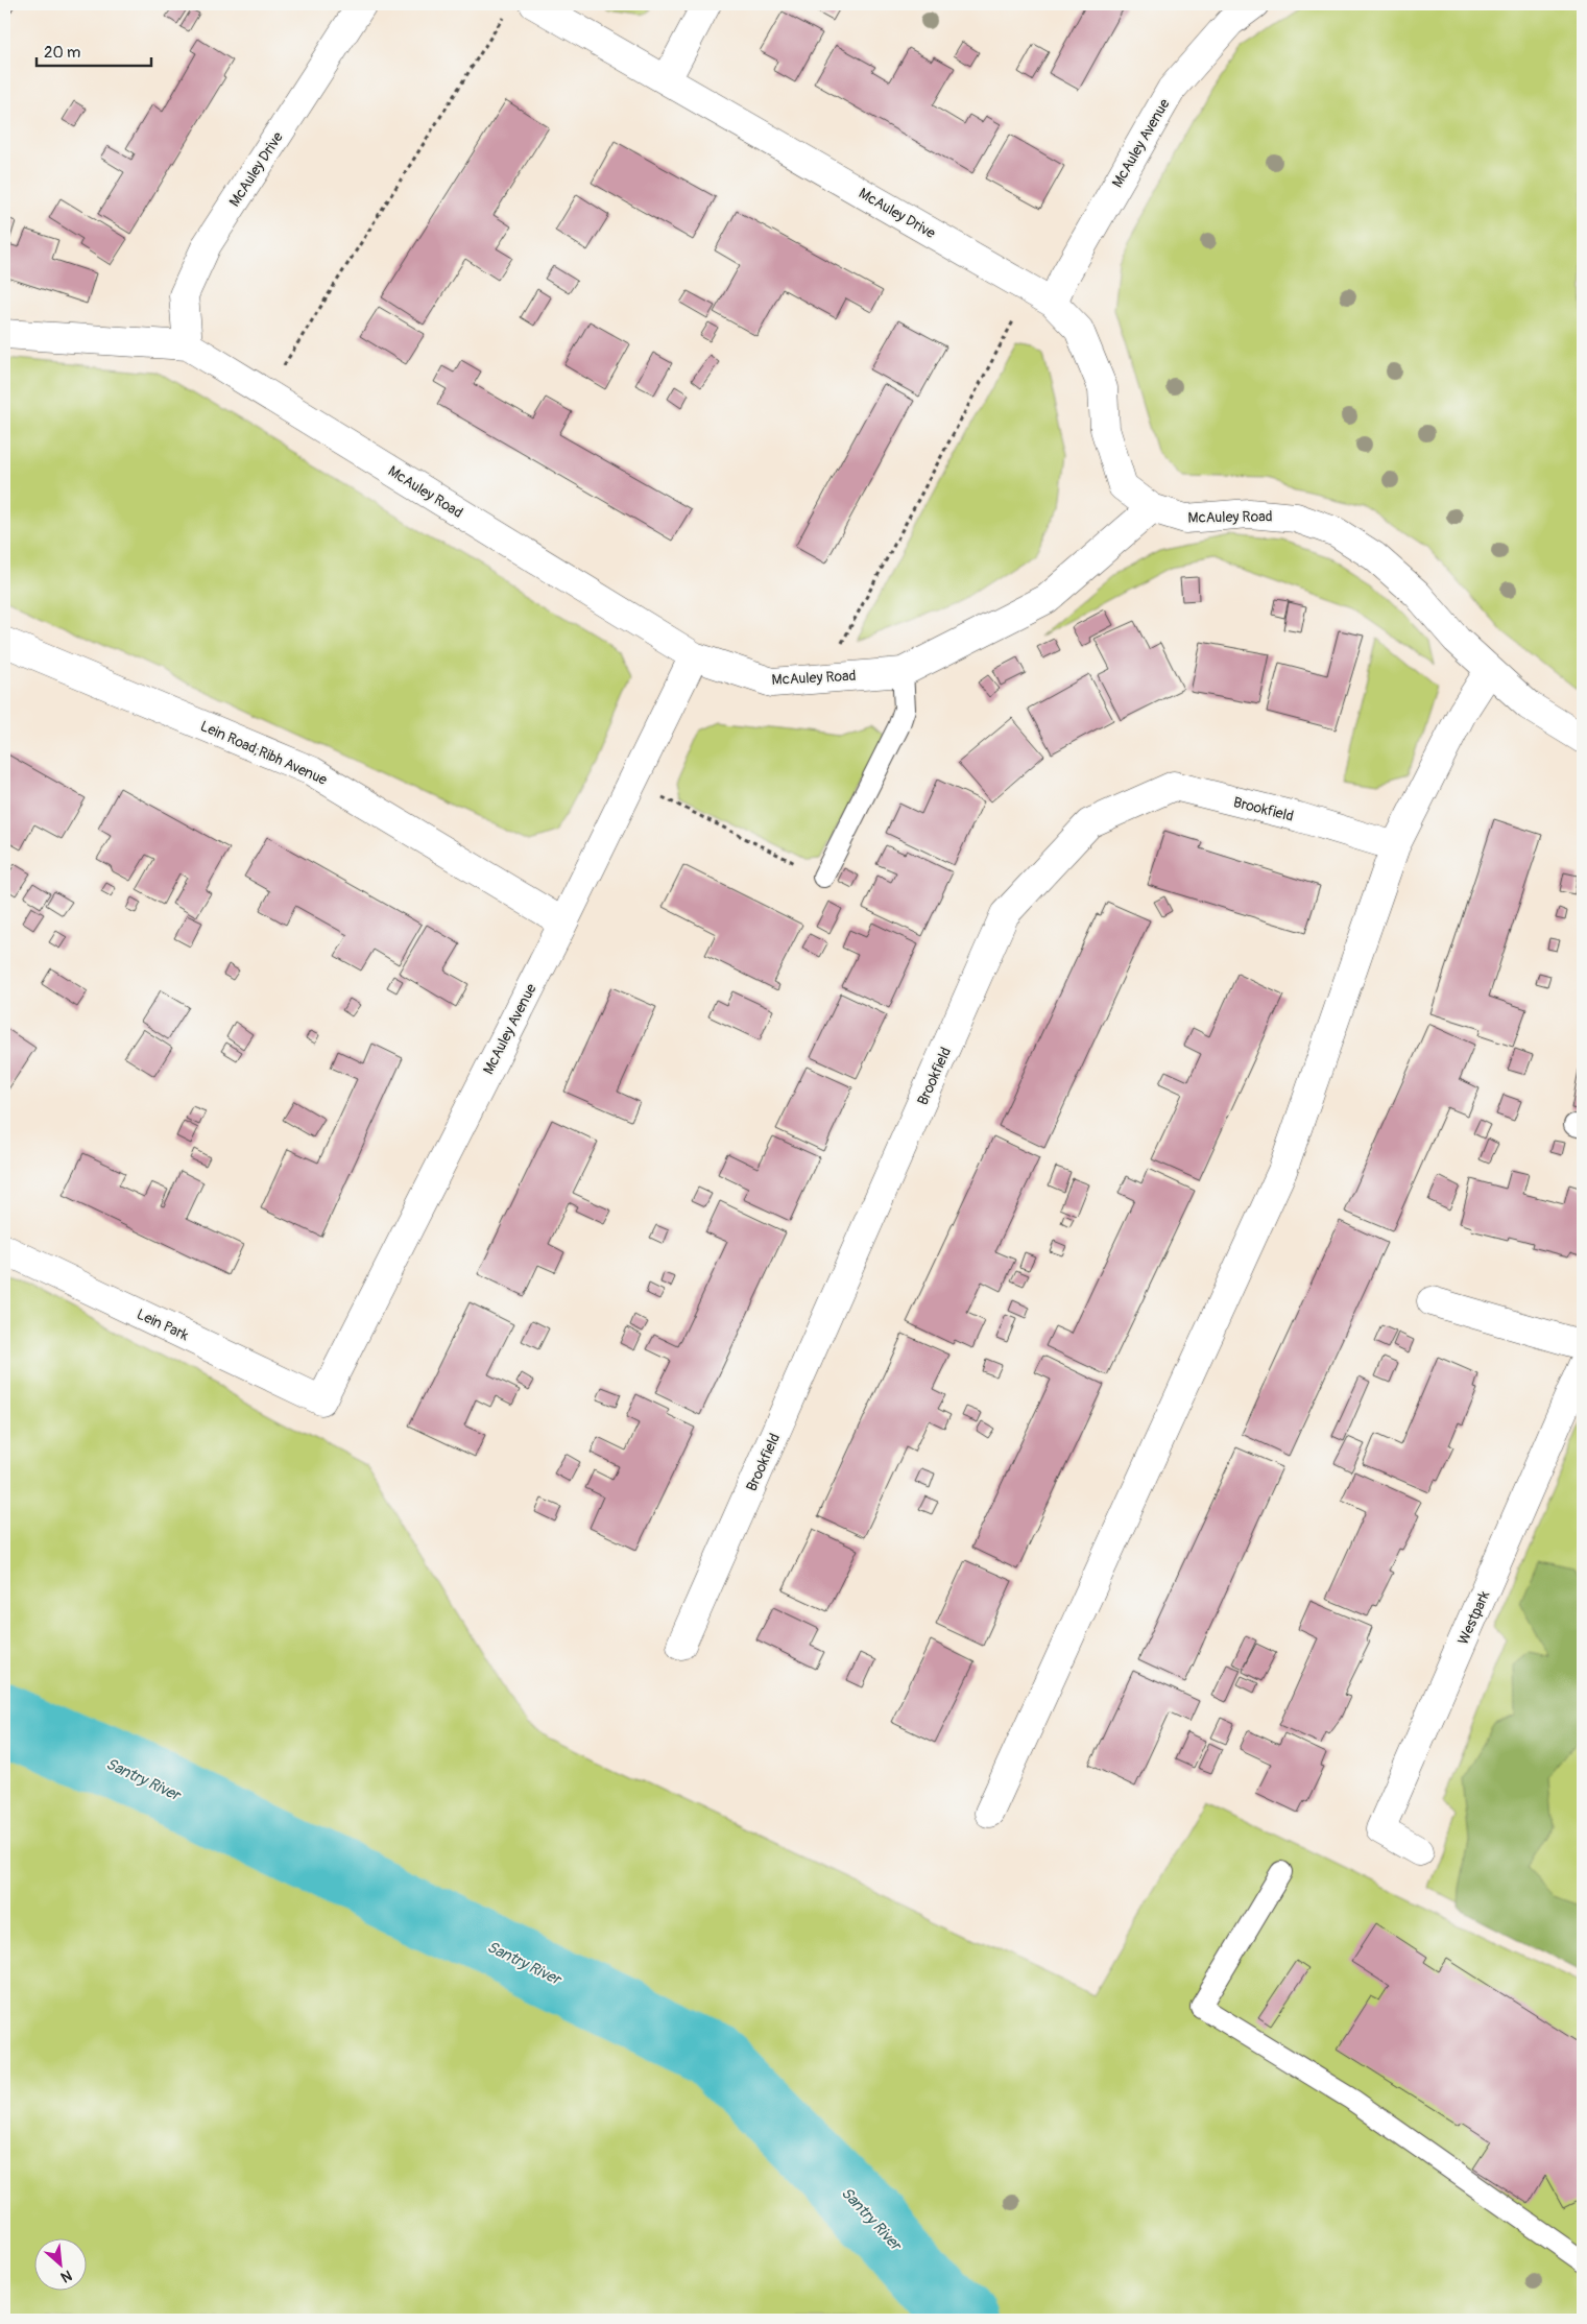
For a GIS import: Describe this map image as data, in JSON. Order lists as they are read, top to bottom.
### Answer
{
  "streets": {
    "street": [
      "McAuley Avenue",
      "McAuley Drive",
      "McAuley Road",
      "Lein Road;Ribh Avenue",
      "Brookfield",
      "Lein Park",
      "Westpark"
    ]
  },
  "crossings": [
    ["McAuley Avenue", "McAuley Drive"],
    ["McAuley Avenue", "McAuley Road"],
    ["McAuley Avenue", "Lein Road;Ribh Avenue"],
    ["McAuley Avenue", "Lein Park"],
    ["McAuley Drive", "McAuley Road"]
  ],
  "water": ["Santry River"],
  "scale_bar": "20 m",
  "north": "bottom right"
}
